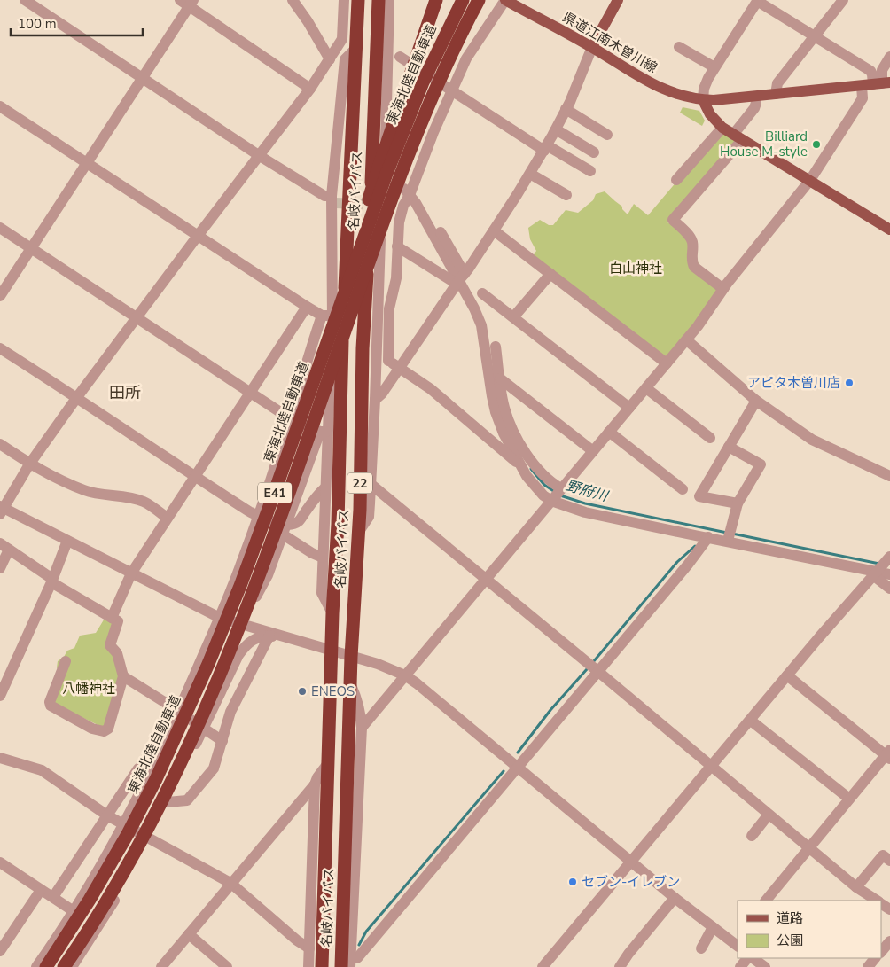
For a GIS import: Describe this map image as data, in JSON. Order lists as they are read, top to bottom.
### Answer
{
  "streets": {
    "highway": [
      "東海北陸自動車道",
      "名岐バイパス",
      "22",
      "E41"
    ],
    "main road": ["県道江南木曽川線"]
  },
  "districts": ["田所"],
  "water": ["野府川"],
  "parks": ["白山神社", "八幡神社"],
  "places": [
    "Billiard House M-style",
    "アピタ木曽川店",
    "ENEOS",
    "セブン-イレブン"
  ],
  "legend": ["道路", "公園"],
  "scale_bar": "100 m"
}
